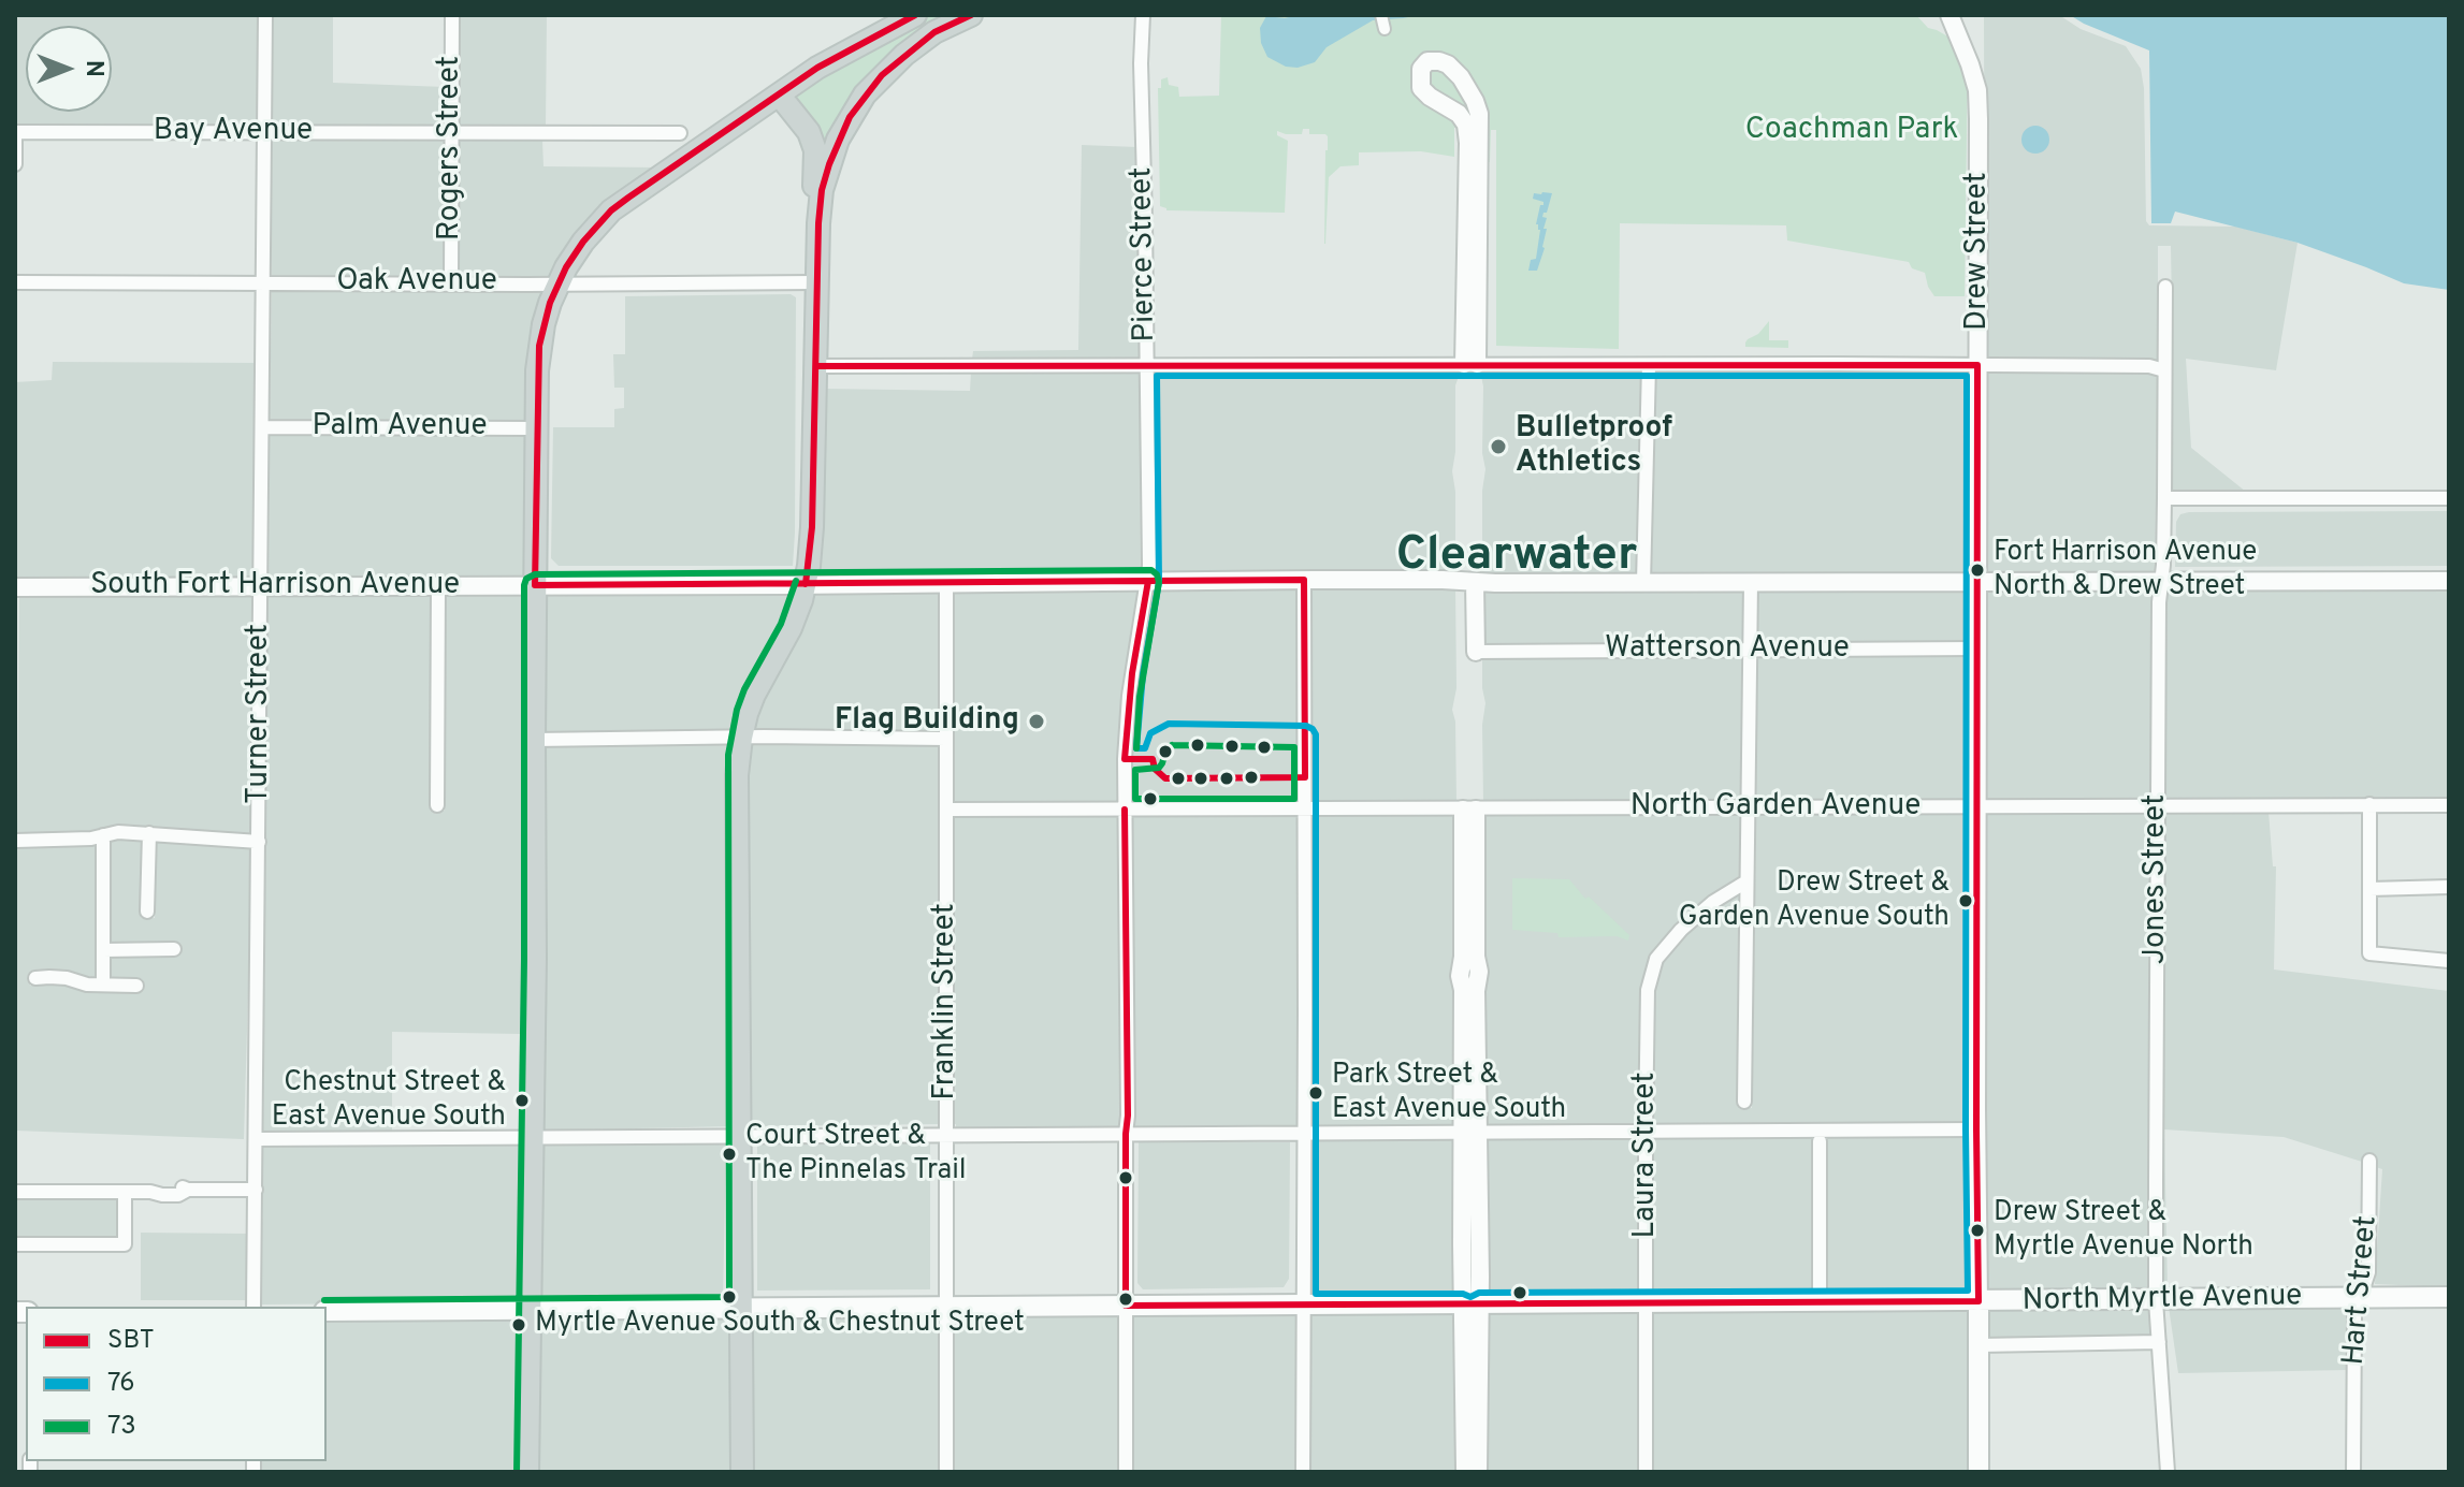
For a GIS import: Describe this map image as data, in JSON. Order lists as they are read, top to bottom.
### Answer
{
  "streets": {
    "main road": ["Drew Street", "North Myrtle Avenue"],
    "street": [
      "Bay Avenue",
      "Rogers Street",
      "Pierce Street",
      "Oak Avenue",
      "Palm Avenue",
      "South Fort Harrison Avenue",
      "Watterson Avenue",
      "Turner Street",
      "North Garden Avenue",
      "Jones Street",
      "Franklin Street",
      "Laura Street",
      "Hart Street"
    ]
  },
  "crossings": [
    ["Bay Avenue", "Rogers Street"],
    ["Bay Avenue", "Turner Street"],
    ["Rogers Street", "Oak Avenue"],
    ["Drew Street", "South Fort Harrison Avenue"],
    ["Drew Street", "Watterson Avenue"],
    ["Drew Street", "North Garden Avenue"],
    ["Drew Street", "North Myrtle Avenue"],
    ["Pierce Street", "South Fort Harrison Avenue"],
    ["Pierce Street", "North Garden Avenue"],
    ["Pierce Street", "North Myrtle Avenue"],
    ["Oak Avenue", "Turner Street"],
    ["Palm Avenue", "Turner Street"],
    ["South Fort Harrison Avenue", "Turner Street"],
    ["South Fort Harrison Avenue", "Jones Street"],
    ["South Fort Harrison Avenue", "Franklin Street"],
    ["North Garden Avenue", "Jones Street"],
    ["North Garden Avenue", "Franklin Street"],
    ["Jones Street", "North Myrtle Avenue"],
    ["Franklin Street", "North Myrtle Avenue"],
    ["Laura Street", "North Myrtle Avenue"],
    ["Hart Street", "North Myrtle Avenue"]
  ],
  "districts": ["Clearwater"],
  "parks": ["Coachman Park"],
  "places": [
    "Bulletproof Athletics",
    "Fort Harrison Avenue North & Drew Street",
    "Flag Building",
    "Drew Street & Garden Avenue South",
    "Park Street & East Avenue South",
    "Chestnut Street & East Avenue South",
    "Court Street & The Pinnelas Trail",
    "Drew Street & Myrtle Avenue North",
    "Myrtle Avenue South & Chestnut Street"
  ],
  "lines": ["transit line SBT", "transit line 76", "transit line 73"],
  "legend": ["SBT", "76", "73"],
  "north": "right"
}
